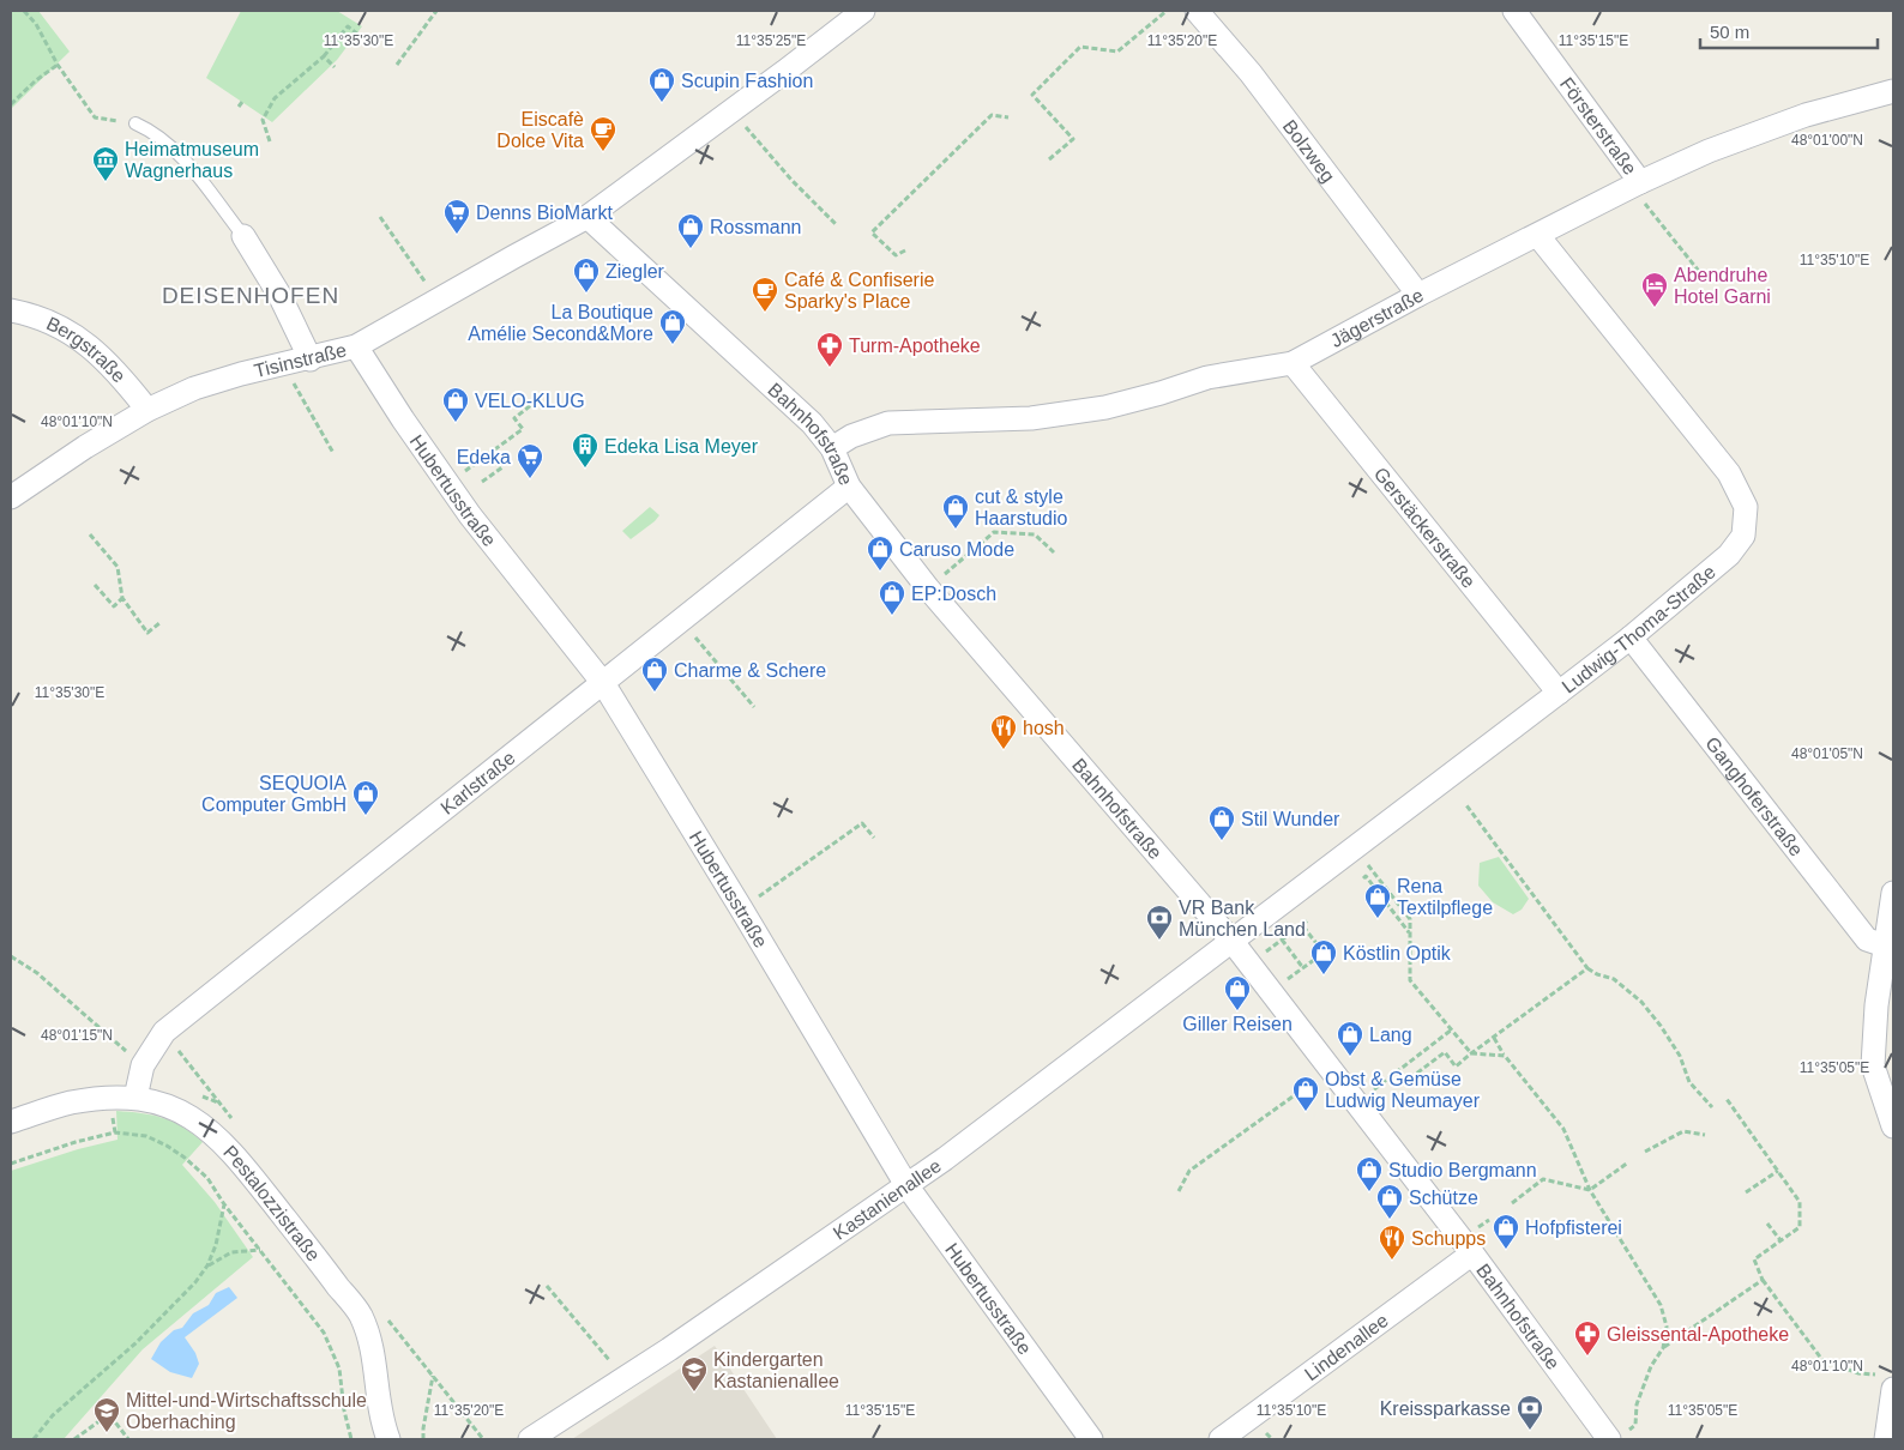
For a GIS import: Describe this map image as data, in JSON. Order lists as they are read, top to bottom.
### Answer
{
  "streets": {
    "street": [
      "Försterstraße",
      "Bolzweg",
      "Jägerstraße",
      "Bergstraße",
      "Tisinstraße",
      "Bahnhofstraße",
      "Hubertusstraße",
      "Gerstäckerstraße",
      "Ludwig-Thoma-Straße",
      "Karlstraße",
      "Ganghoferstraße",
      "Kastanienallee",
      "Pestalozzistraße",
      "Lindenallee"
    ]
  },
  "crossings": [
    ["Försterstraße", "Jägerstraße"],
    ["Bolzweg", "Jägerstraße"],
    ["Jägerstraße", "Bahnhofstraße"],
    ["Jägerstraße", "Gerstäckerstraße"],
    ["Jägerstraße", "Ludwig-Thoma-Straße"],
    ["Bergstraße", "Tisinstraße"],
    ["Tisinstraße", "Bahnhofstraße"],
    ["Tisinstraße", "Hubertusstraße"],
    ["Bahnhofstraße", "Ludwig-Thoma-Straße"],
    ["Bahnhofstraße", "Karlstraße"],
    ["Bahnhofstraße", "Kastanienallee"],
    ["Bahnhofstraße", "Lindenallee"],
    ["Hubertusstraße", "Karlstraße"],
    ["Hubertusstraße", "Kastanienallee"],
    ["Gerstäckerstraße", "Ludwig-Thoma-Straße"],
    ["Ludwig-Thoma-Straße", "Ganghoferstraße"],
    ["Ludwig-Thoma-Straße", "Kastanienallee"],
    ["Karlstraße", "Pestalozzistraße"]
  ],
  "districts": ["DEISENHOFEN"],
  "places": {
    "shop": [
      "Scupin Fashion",
      "Rossmann",
      "Ziegler",
      "La Boutique Amélie Second&More",
      "VELO-KLUG",
      "cut & style Haarstudio",
      "Caruso Mode",
      "EP:Dosch",
      "Charme & Schere",
      "SEQUOIA Computer GmbH",
      "Stil Wunder",
      "Rena Textilpflege",
      "Köstlin Optik",
      "Giller Reisen",
      "Lang",
      "Obst & Gemüse Ludwig Neumayer",
      "Studio Bergmann",
      "Schütze",
      "Hofpfisterei"
    ],
    "cafe": ["Eiscafè Dolce Vita", "Café & Confiserie Sparky's Place"],
    "museum": ["Heimatmuseum Wagnerhaus"],
    "supermarket": ["Denns BioMarkt", "Edeka"],
    "hotel": ["Abendruhe Hotel Garni"],
    "pharmacy": ["Turm-Apotheke", "Gleissental-Apotheke"],
    "building": ["Edeka Lisa Meyer"],
    "restaurant": ["hosh", "Schupps"],
    "bank": ["VR Bank München Land", "Kreissparkasse"],
    "school or university": ["Kindergarten Kastanienallee", "Mittel-und-Wirtschaftsschule Oberhaching"]
  },
  "scale_bar": "50 m",
  "coordinates": [
    "11°35'30\"E",
    "11°35'25\"E",
    "11°35'20\"E",
    "11°35'15\"E",
    "48°01'00\"N",
    "11°35'10\"E",
    "48°01'10\"N",
    "48°01'05\"N",
    "48°01'15\"N",
    "11°35'05\"E"
  ]
}
